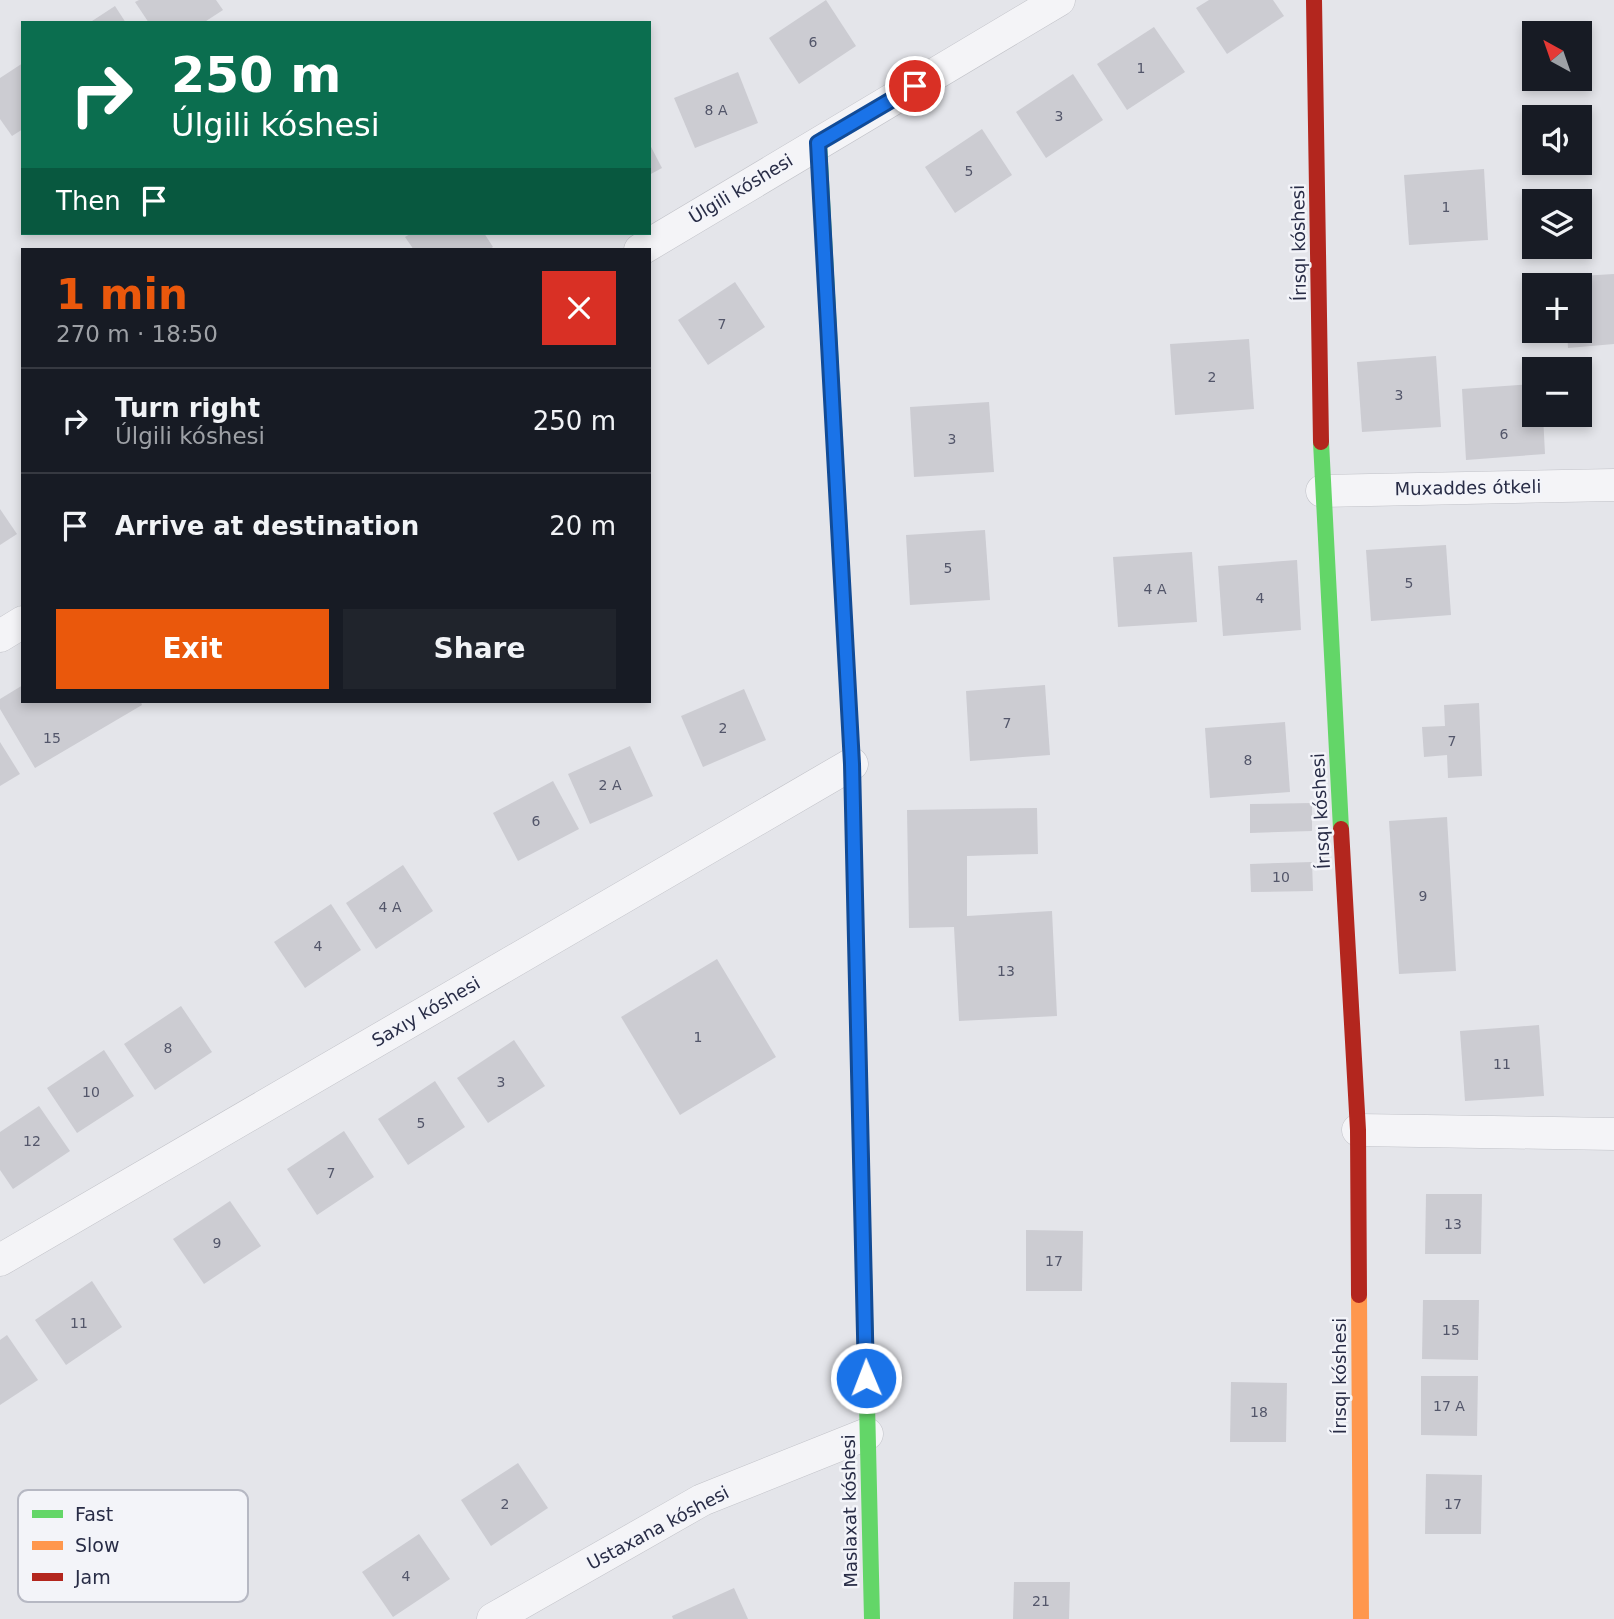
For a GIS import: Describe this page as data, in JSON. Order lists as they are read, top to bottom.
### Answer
{
  "streets": {
    "street": [
      "Úlgili kóshesi",
      "Írısqı kóshesi",
      "Muxaddes ótkeli",
      "Saxıy kóshesi",
      "Maslaxat kóshesi",
      "Ustaxana kóshesi"
    ]
  },
  "crossings": [
    ["Úlgili kóshesi", "Maslaxat kóshesi"],
    ["Írısqı kóshesi", "Muxaddes ótkeli"],
    ["Saxıy kóshesi", "Maslaxat kóshesi"],
    ["Maslaxat kóshesi", "Ustaxana kóshesi"]
  ],
  "house_numbers": [
    "6",
    "1",
    "8 А",
    "3",
    "5",
    "1",
    "7",
    "2",
    "3",
    "6",
    "3",
    "5",
    "5",
    "4 А",
    "4",
    "7",
    "2",
    "15",
    "7",
    "8",
    "2 А",
    "6",
    "10",
    "9",
    "4 А",
    "4",
    "13",
    "1",
    "8",
    "11",
    "3",
    "10",
    "5",
    "12",
    "7",
    "13",
    "9",
    "17",
    "11",
    "15",
    "17 А",
    "18",
    "2",
    "17",
    "4",
    "21"
  ],
  "legend": ["Fast", "Slow", "Jam"],
  "north": "top left",
  "page": {
    "map_buttons": ["+", "−"],
    "turn": ["250 m", "Úlgili kóshesi"],
    "then": "Then",
    "heading": ["1 min", "270 m · 18:50"],
    "list": [
      {
        "name": "Turn right",
        "note": "Úlgili kóshesi",
        "value": "250 m"
      },
      {
        "name": "Arrive at destination",
        "value": "20 m"
      }
    ],
    "buttons": ["Exit", "Share"]
  }
}
